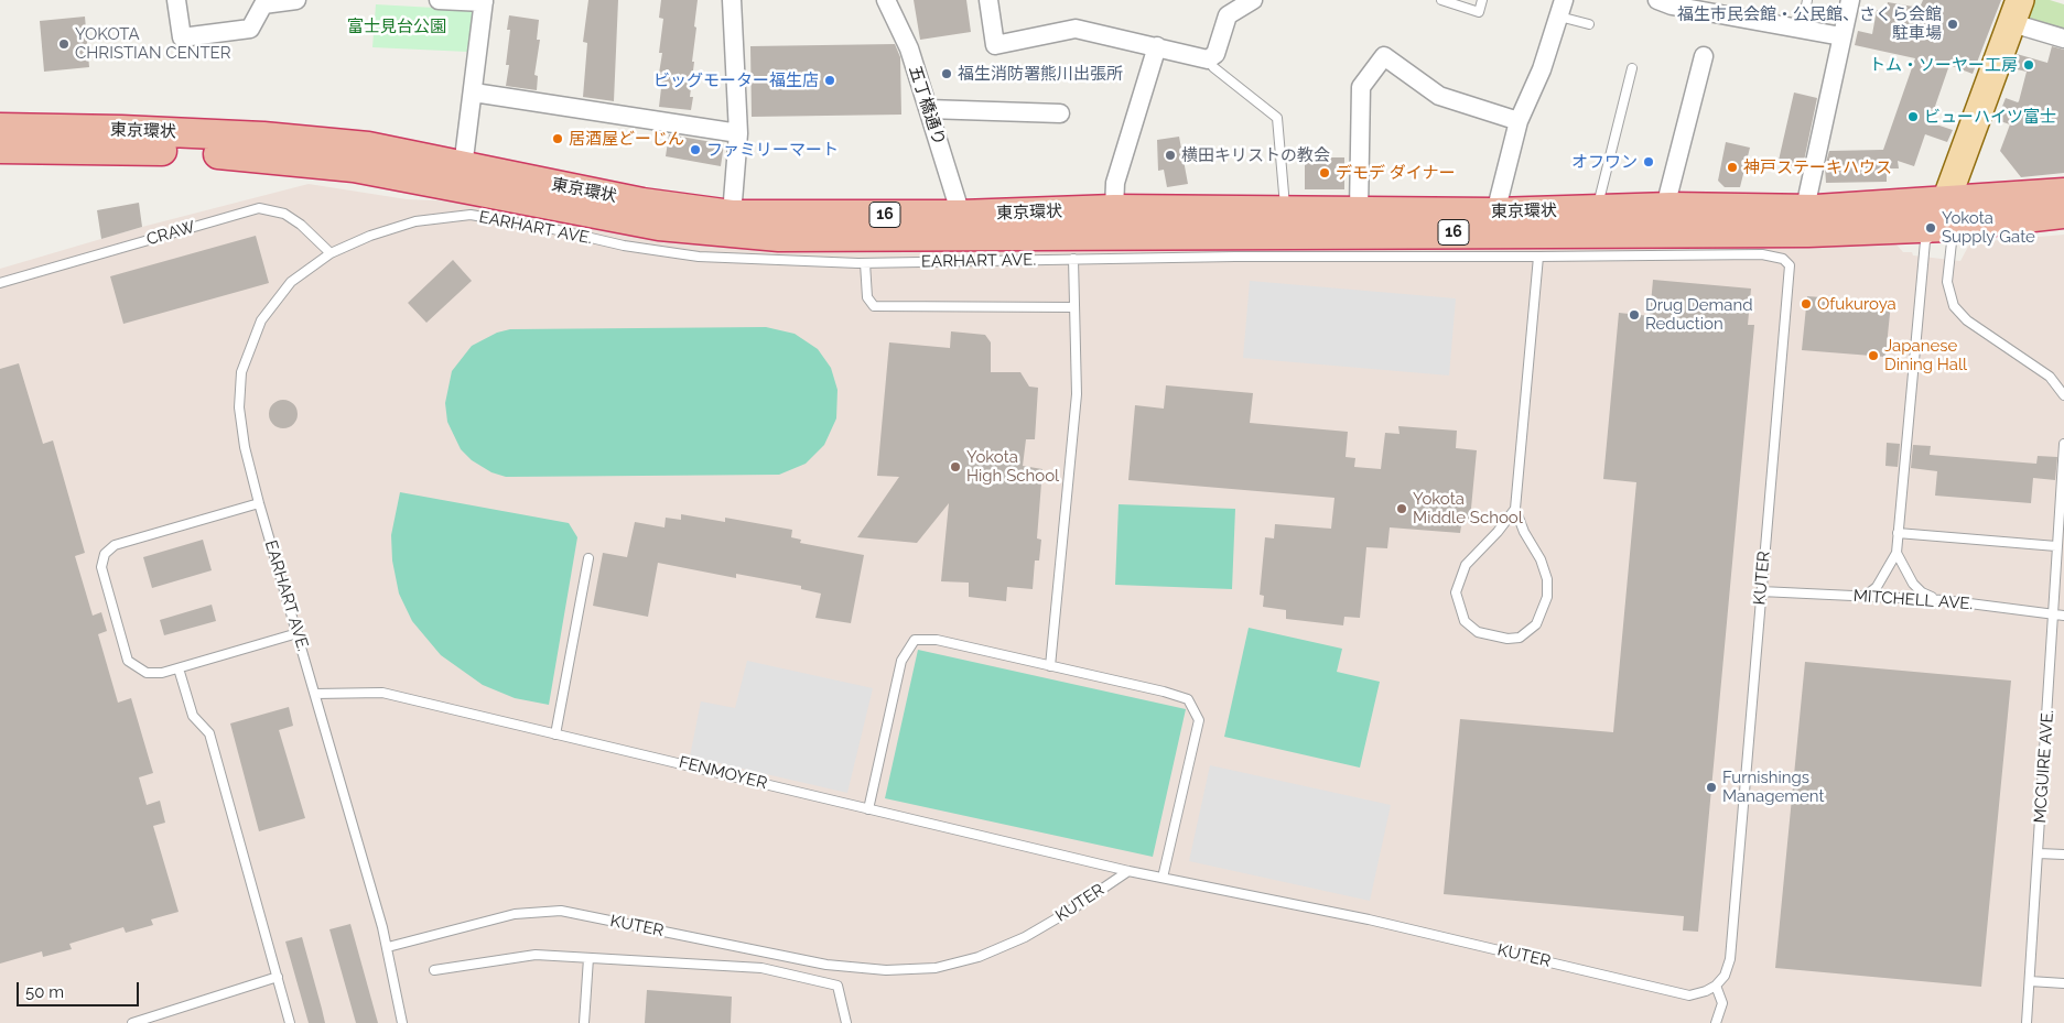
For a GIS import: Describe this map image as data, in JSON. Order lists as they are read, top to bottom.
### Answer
{
  "streets": {
    "highway": ["東京環状", "16"],
    "street": ["五丁橋通り"],
    "lane": [
      "EARHART AVE.",
      "CRAW",
      "KUTER",
      "MITCHELL AVE.",
      "MCGUIRE AVE.",
      "FENMOYER"
    ]
  },
  "crossings": [
    ["五丁橋通り", "東京環状"],
    ["EARHART AVE.", "CRAW"],
    ["EARHART AVE.", "KUTER"],
    ["EARHART AVE.", "FENMOYER"],
    ["KUTER", "MITCHELL AVE."],
    ["KUTER", "FENMOYER"],
    ["MITCHELL AVE.", "MCGUIRE AVE."]
  ],
  "parks": ["富士見台公園"],
  "places": [
    "福生市民会館・公民館、さくら会館 駐車場",
    "YOKOTA CHRISTIAN CENTER",
    "トム・ソーヤー工房",
    "福生消防署熊川出張所",
    "ビッグモーター福生店",
    "ビューハイツ富士",
    "居酒屋どーじん",
    "ファミリーマート",
    "横田キリストの教会",
    "オフワン",
    "神戸ステーキハウス",
    "デモデ ダイナー",
    "Yokota Supply Gate",
    "Ofukuroya",
    "Drug Demand Reduction",
    "Japanese Dining Hall",
    "Yokota High School",
    "Yokota Middle School",
    "Furnishings Management"
  ],
  "scale_bar": "50 m"
}
